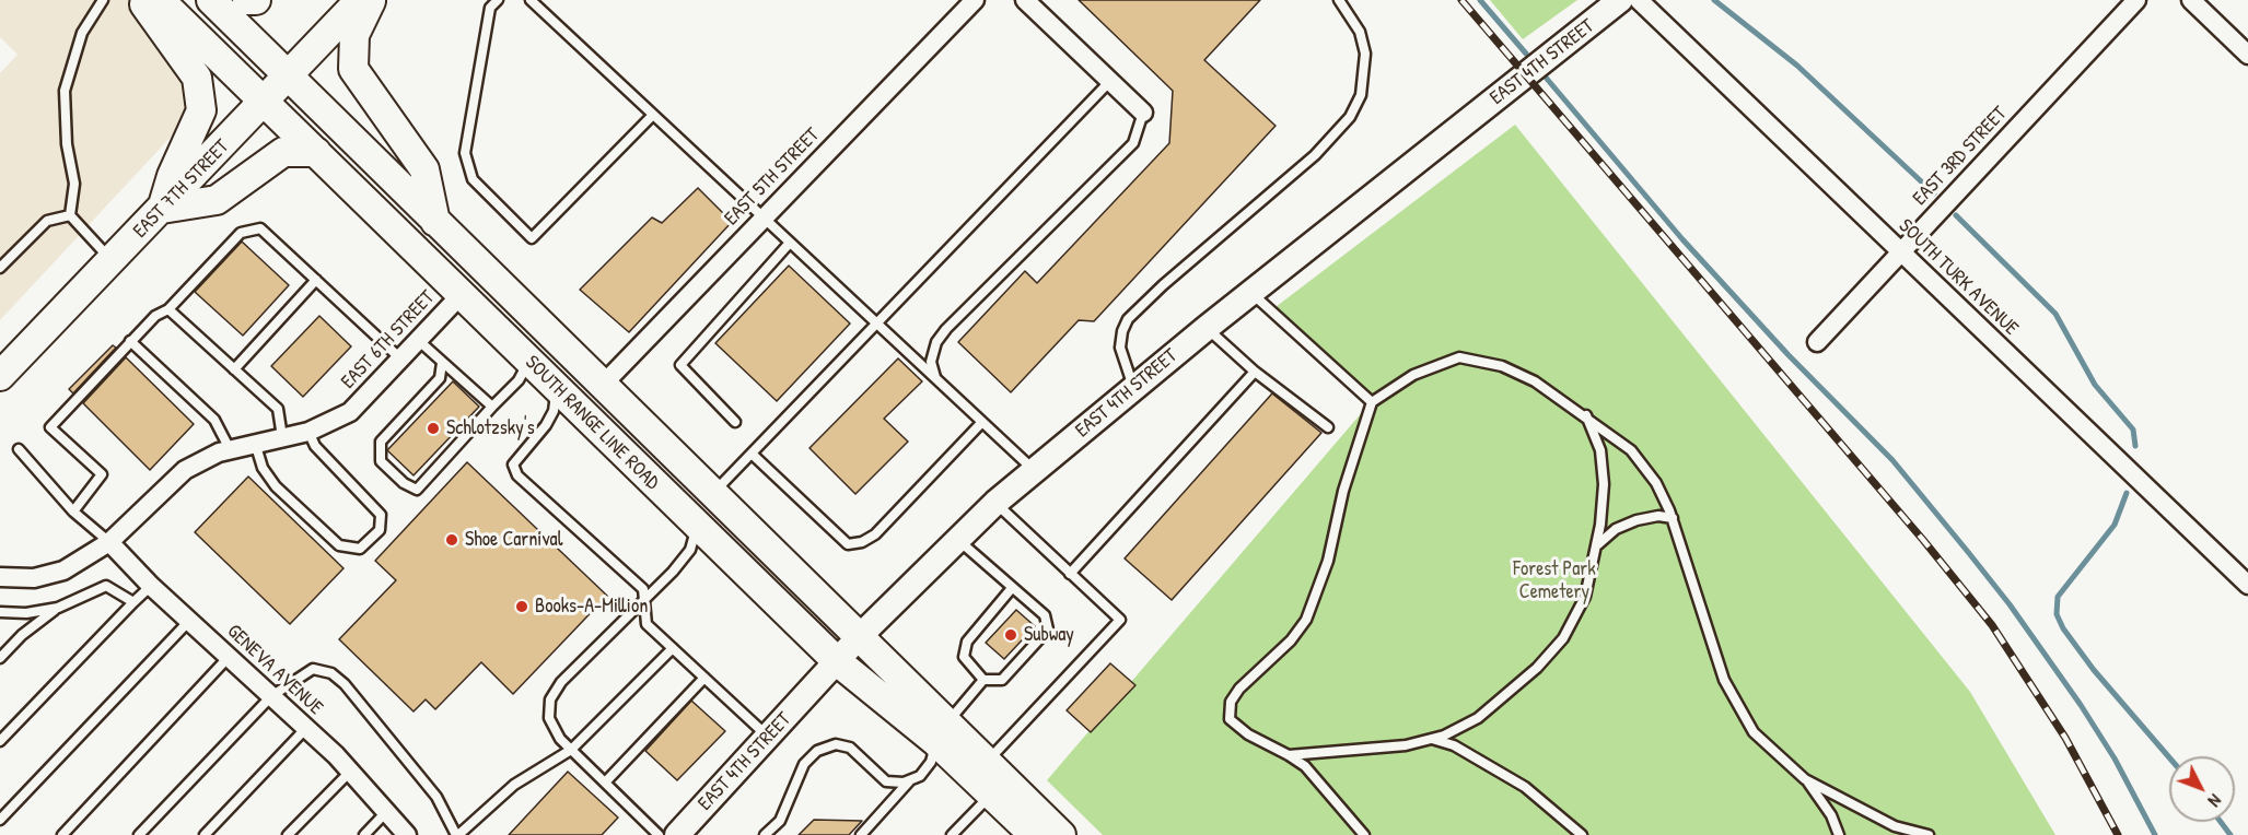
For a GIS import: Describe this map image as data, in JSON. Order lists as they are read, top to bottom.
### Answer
{
  "streets": {
    "main road": ["EAST 7TH STREET", "SOUTH RANGE LINE ROAD"],
    "street": [
      "EAST 4TH STREET",
      "EAST 3RD STREET",
      "EAST 5TH STREET",
      "SOUTH TURK AVENUE",
      "EAST 6TH STREET",
      "GENEVA AVENUE"
    ]
  },
  "crossings": [
    ["EAST 4TH STREET", "SOUTH RANGE LINE ROAD"],
    ["EAST 3RD STREET", "SOUTH TURK AVENUE"],
    ["EAST 5TH STREET", "SOUTH RANGE LINE ROAD"],
    ["EAST 7TH STREET", "SOUTH RANGE LINE ROAD"],
    ["EAST 6TH STREET", "SOUTH RANGE LINE ROAD"],
    ["EAST 6TH STREET", "GENEVA AVENUE"]
  ],
  "parks": ["Forest Park Cemetery"],
  "places": [
    "Schlotzsky's",
    "Shoe Carnival",
    "Books-A-Million",
    "Subway"
  ],
  "north": "bottom right"
}
